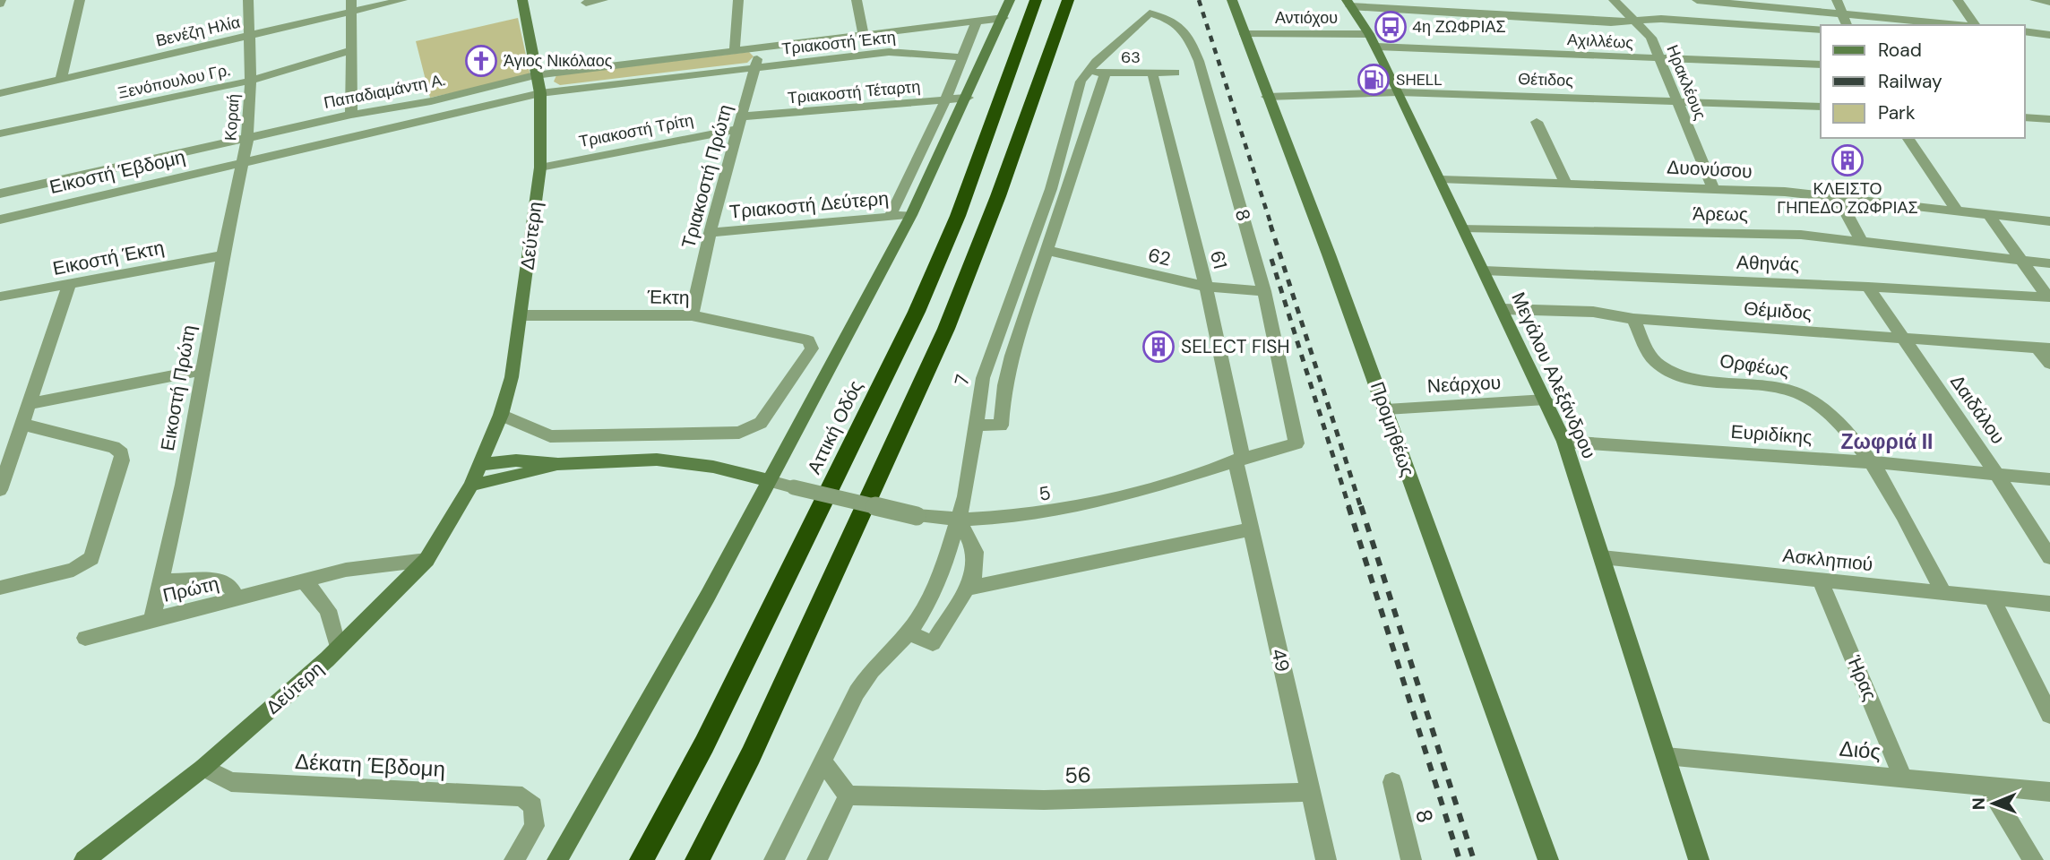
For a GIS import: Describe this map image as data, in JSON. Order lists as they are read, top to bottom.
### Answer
{
  "streets": {
    "highway": ["Αττική Οδός"],
    "street": [
      "Αντιόχου",
      "Βενέζη Ηλία",
      "Αχιλλέως",
      "Τριακοστή Έκτη",
      "63",
      "Θέτιδος",
      "Ξενόπουλου Γρ.",
      "Ηρακλέους",
      "Παπαδιαμάντη Α.",
      "Τριακοστή Τέταρτη",
      "Κοραή",
      "Τριακοστή Τρίτη",
      "Δυονύσου",
      "Εικοστή Έβδομη",
      "Τριακοστή Πρώτη",
      "Τριακοστή Δεύτερη",
      "Άρεως",
      "8",
      "Δεύτερη",
      "62",
      "Εικοστή Έκτη",
      "61",
      "Αθηνάς",
      "Έκτη",
      "Θέμιδος",
      "Ορφέως",
      "Μεγάλου Αλεξάνδρου",
      "7",
      "Νεάρχου",
      "Εικοστή Πρώτη",
      "Δαιδάλου",
      "Προμηθέως",
      "Ευριδίκης",
      "5",
      "Ασκληπιού",
      "Πρώτη",
      "49",
      "Ήρας",
      "Διός",
      "Δέκατη Έβδομη",
      "56"
    ]
  },
  "crossings": [
    ["Αντιόχου", "Μεγάλου Αλεξάνδρου"],
    ["Αντιόχου", "Προμηθέως"],
    ["Βενέζη Ηλία", "Κοραή"],
    ["Αχιλλέως", "Ηρακλέους"],
    ["Αχιλλέως", "Μεγάλου Αλεξάνδρου"],
    ["Τριακοστή Έκτη", "Εικοστή Έβδομη"],
    ["Τριακοστή Έκτη", "Τριακοστή Πρώτη"],
    ["Τριακοστή Έκτη", "Δεύτερη"],
    ["63", "61"],
    ["63", "7"],
    ["Θέτιδος", "Ηρακλέους"],
    ["Θέτιδος", "Μεγάλου Αλεξάνδρου"],
    ["Θέτιδος", "Προμηθέως"],
    ["Ξενόπουλου Γρ.", "Κοραή"],
    ["Ηρακλέους", "Δυονύσου"],
    ["Παπαδιαμάντη Α.", "Κοραή"],
    ["Παπαδιαμάντη Α.", "Τριακοστή Πρώτη"],
    ["Παπαδιαμάντη Α.", "Δεύτερη"],
    ["Τριακοστή Τέταρτη", "Τριακοστή Τρίτη"],
    ["Τριακοστή Τέταρτη", "Τριακοστή Πρώτη"],
    ["Κοραή", "Εικοστή Έβδομη"],
    ["Κοραή", "Εικοστή Πρώτη"],
    ["Τριακοστή Τρίτη", "Τριακοστή Πρώτη"],
    ["Τριακοστή Τρίτη", "Δεύτερη"],
    ["Δυονύσου", "Μεγάλου Αλεξάνδρου"],
    ["Εικοστή Έβδομη", "Δεύτερη"],
    ["Εικοστή Έβδομη", "Εικοστή Πρώτη"],
    ["Τριακοστή Πρώτη", "Τριακοστή Δεύτερη"],
    ["Τριακοστή Πρώτη", "Έκτη"],
    ["Άρεως", "Μεγάλου Αλεξάνδρου"],
    ["8", "62"],
    ["8", "7"],
    ["8", "5"],
    ["Δεύτερη", "Έκτη"],
    ["Δεύτερη", "Πρώτη"],
    ["Δεύτερη", "Δέκατη Έβδομη"],
    ["62", "61"],
    ["62", "7"],
    ["Εικοστή Έκτη", "Εικοστή Πρώτη"],
    ["61", "5"],
    ["61", "49"],
    ["Αθηνάς", "Μεγάλου Αλεξάνδρου"],
    ["Αθηνάς", "Δαιδάλου"],
    ["Θέμιδος", "Ορφέως"],
    ["Θέμιδος", "Μεγάλου Αλεξάνδρου"],
    ["Θέμιδος", "Δαιδάλου"],
    ["Ορφέως", "Ευριδίκης"],
    ["Ορφέως", "Ασκληπιού"],
    ["Μεγάλου Αλεξάνδρου", "Νεάρχου"],
    ["Μεγάλου Αλεξάνδρου", "Ευριδίκης"],
    ["Μεγάλου Αλεξάνδρου", "Ασκληπιού"],
    ["Μεγάλου Αλεξάνδρου", "Διός"],
    ["7", "5"],
    ["Νεάρχου", "Προμηθέως"],
    ["Εικοστή Πρώτη", "Πρώτη"],
    ["Δαιδάλου", "Ευριδίκης"],
    ["5", "49"],
    ["Ασκληπιού", "Ήρας"],
    ["49", "56"],
    ["Ήρας", "Διός"]
  ],
  "districts": ["Ζωφριά ΙΙ"],
  "places": {
    "bus stop": ["4η ΖΩΦΡΙΑΣ"],
    "church": ["Άγιος Νικόλαος"],
    "fuel station": ["SHELL"],
    "building": ["ΚΛΕΙΣΤΟ ΓΗΠΕΔΟ ΖΩΦΡΙΑΣ", "SELECT FISH"]
  },
  "legend": ["Road", "Railway", "Park"],
  "north": "left"
}
